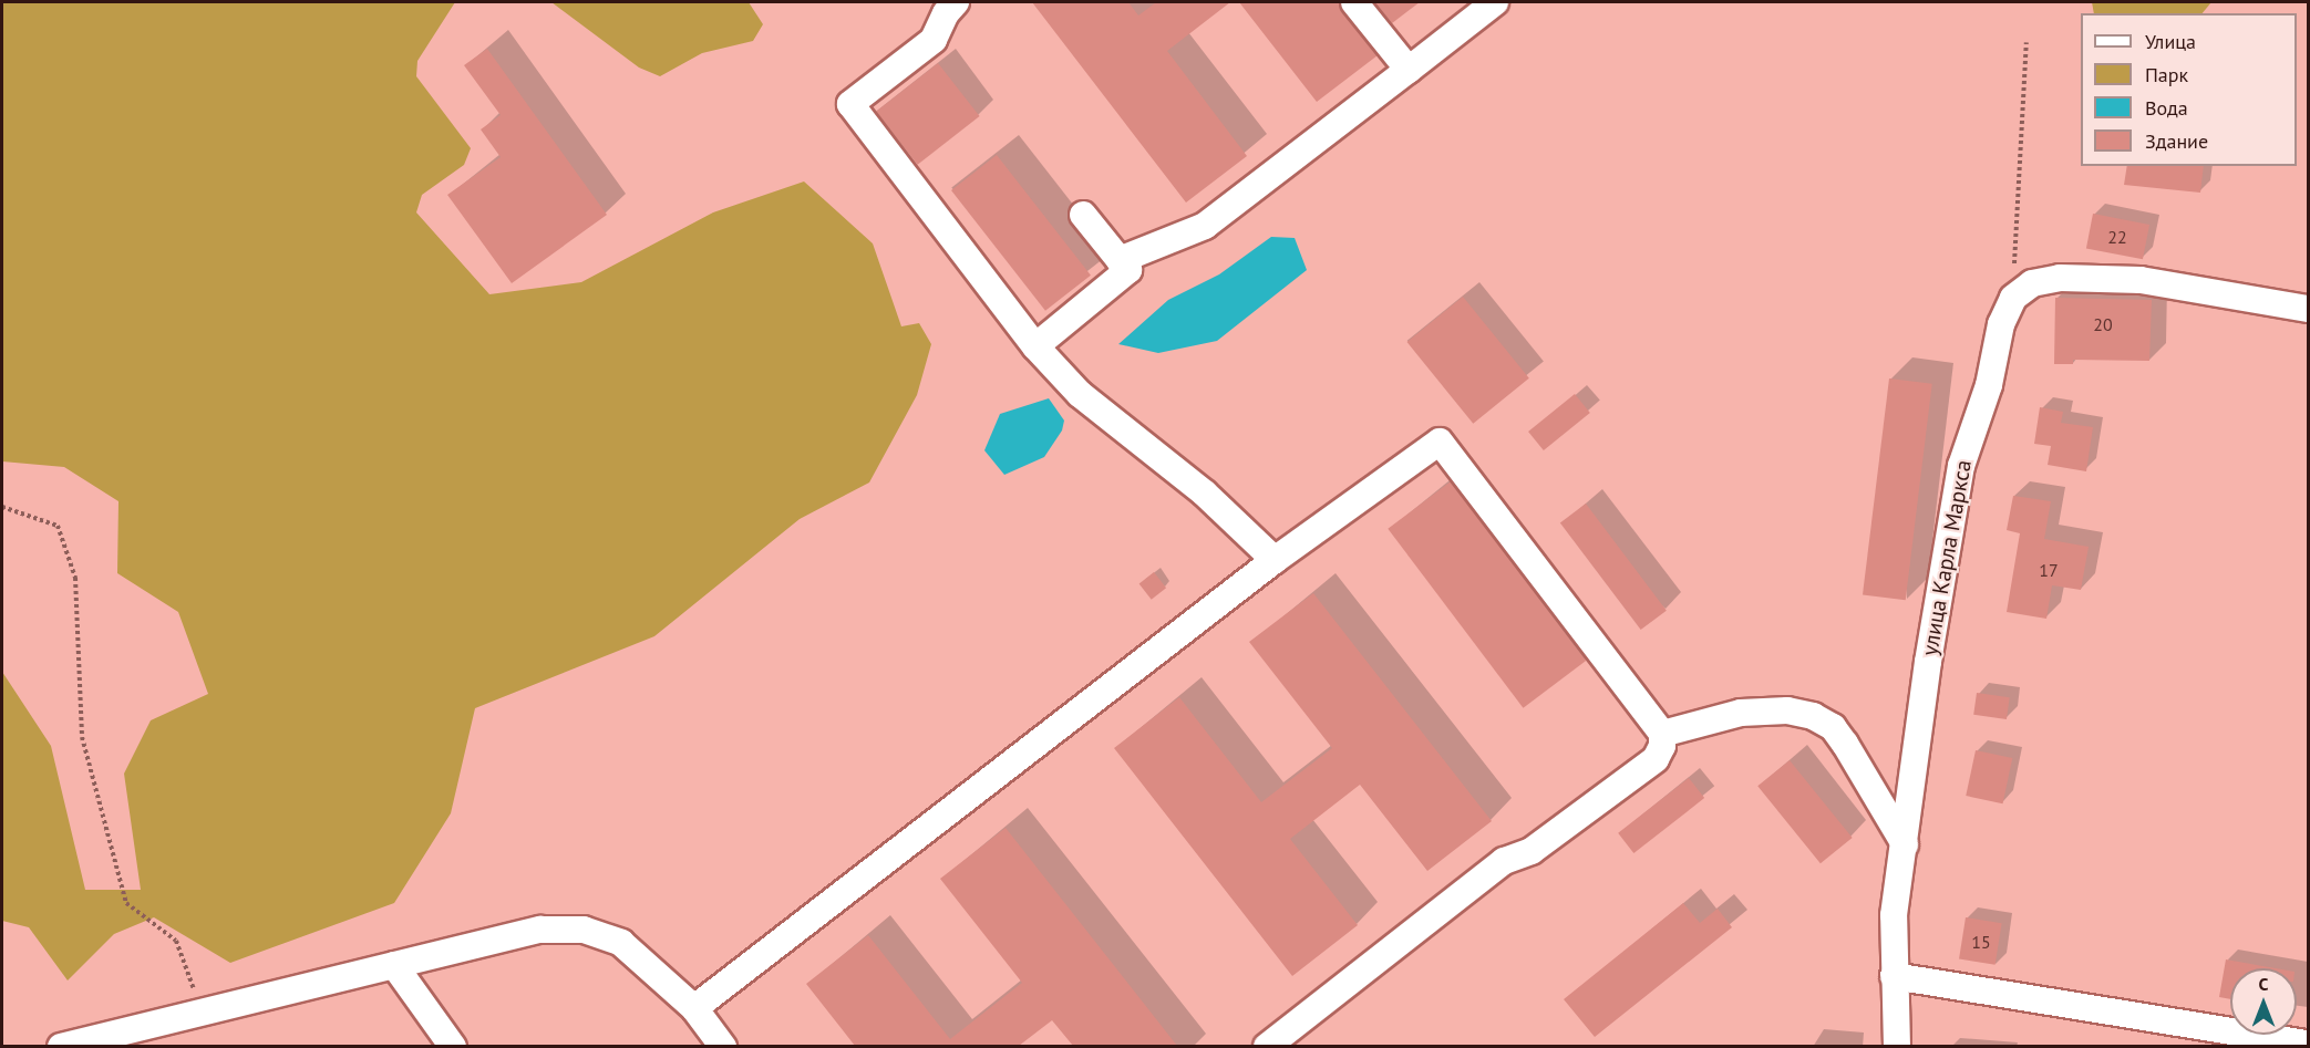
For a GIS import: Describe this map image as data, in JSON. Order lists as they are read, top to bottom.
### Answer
{
  "streets": {
    "street": ["улица Карла Маркса"]
  },
  "house_numbers": [
    "22",
    "20",
    "17",
    "15"
  ],
  "legend": [
    "Улица",
    "Парк",
    "Вода",
    "Здание"
  ],
  "north": "top"
}
